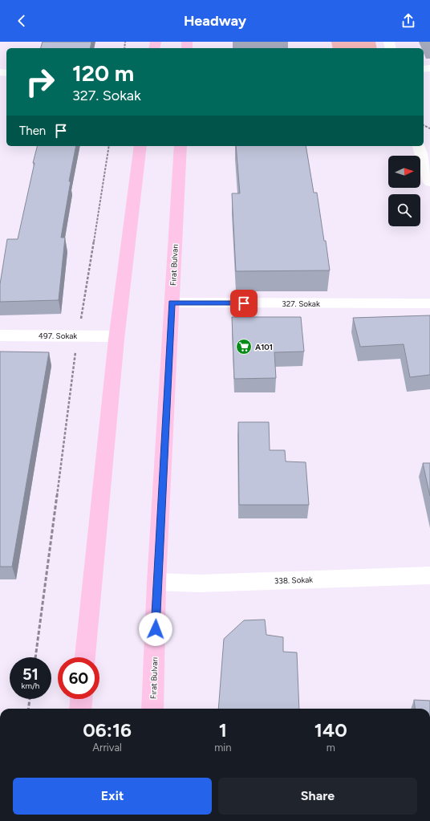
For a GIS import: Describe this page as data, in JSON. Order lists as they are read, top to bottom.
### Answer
{
  "streets": {
    "main road": ["Fırat Bulvarı"],
    "street": ["327. Sokak", "497. Sokak", "338. Sokak"]
  },
  "crossings": [
    ["Fırat Bulvarı", "327. Sokak"],
    ["Fırat Bulvarı", "338. Sokak"]
  ],
  "places": {
    "supermarket": ["A101"]
  },
  "north": "right",
  "page": {
    "header": "Headway",
    "turn": ["120 m", "327. Sokak"],
    "then": "Then",
    "speed": "51 km/h",
    "limit": "60",
    "eta": [
      "06:16",
      "Arrival",
      "1",
      "min",
      "140",
      "m"
    ],
    "buttons": ["Exit", "Share"]
  }
}
